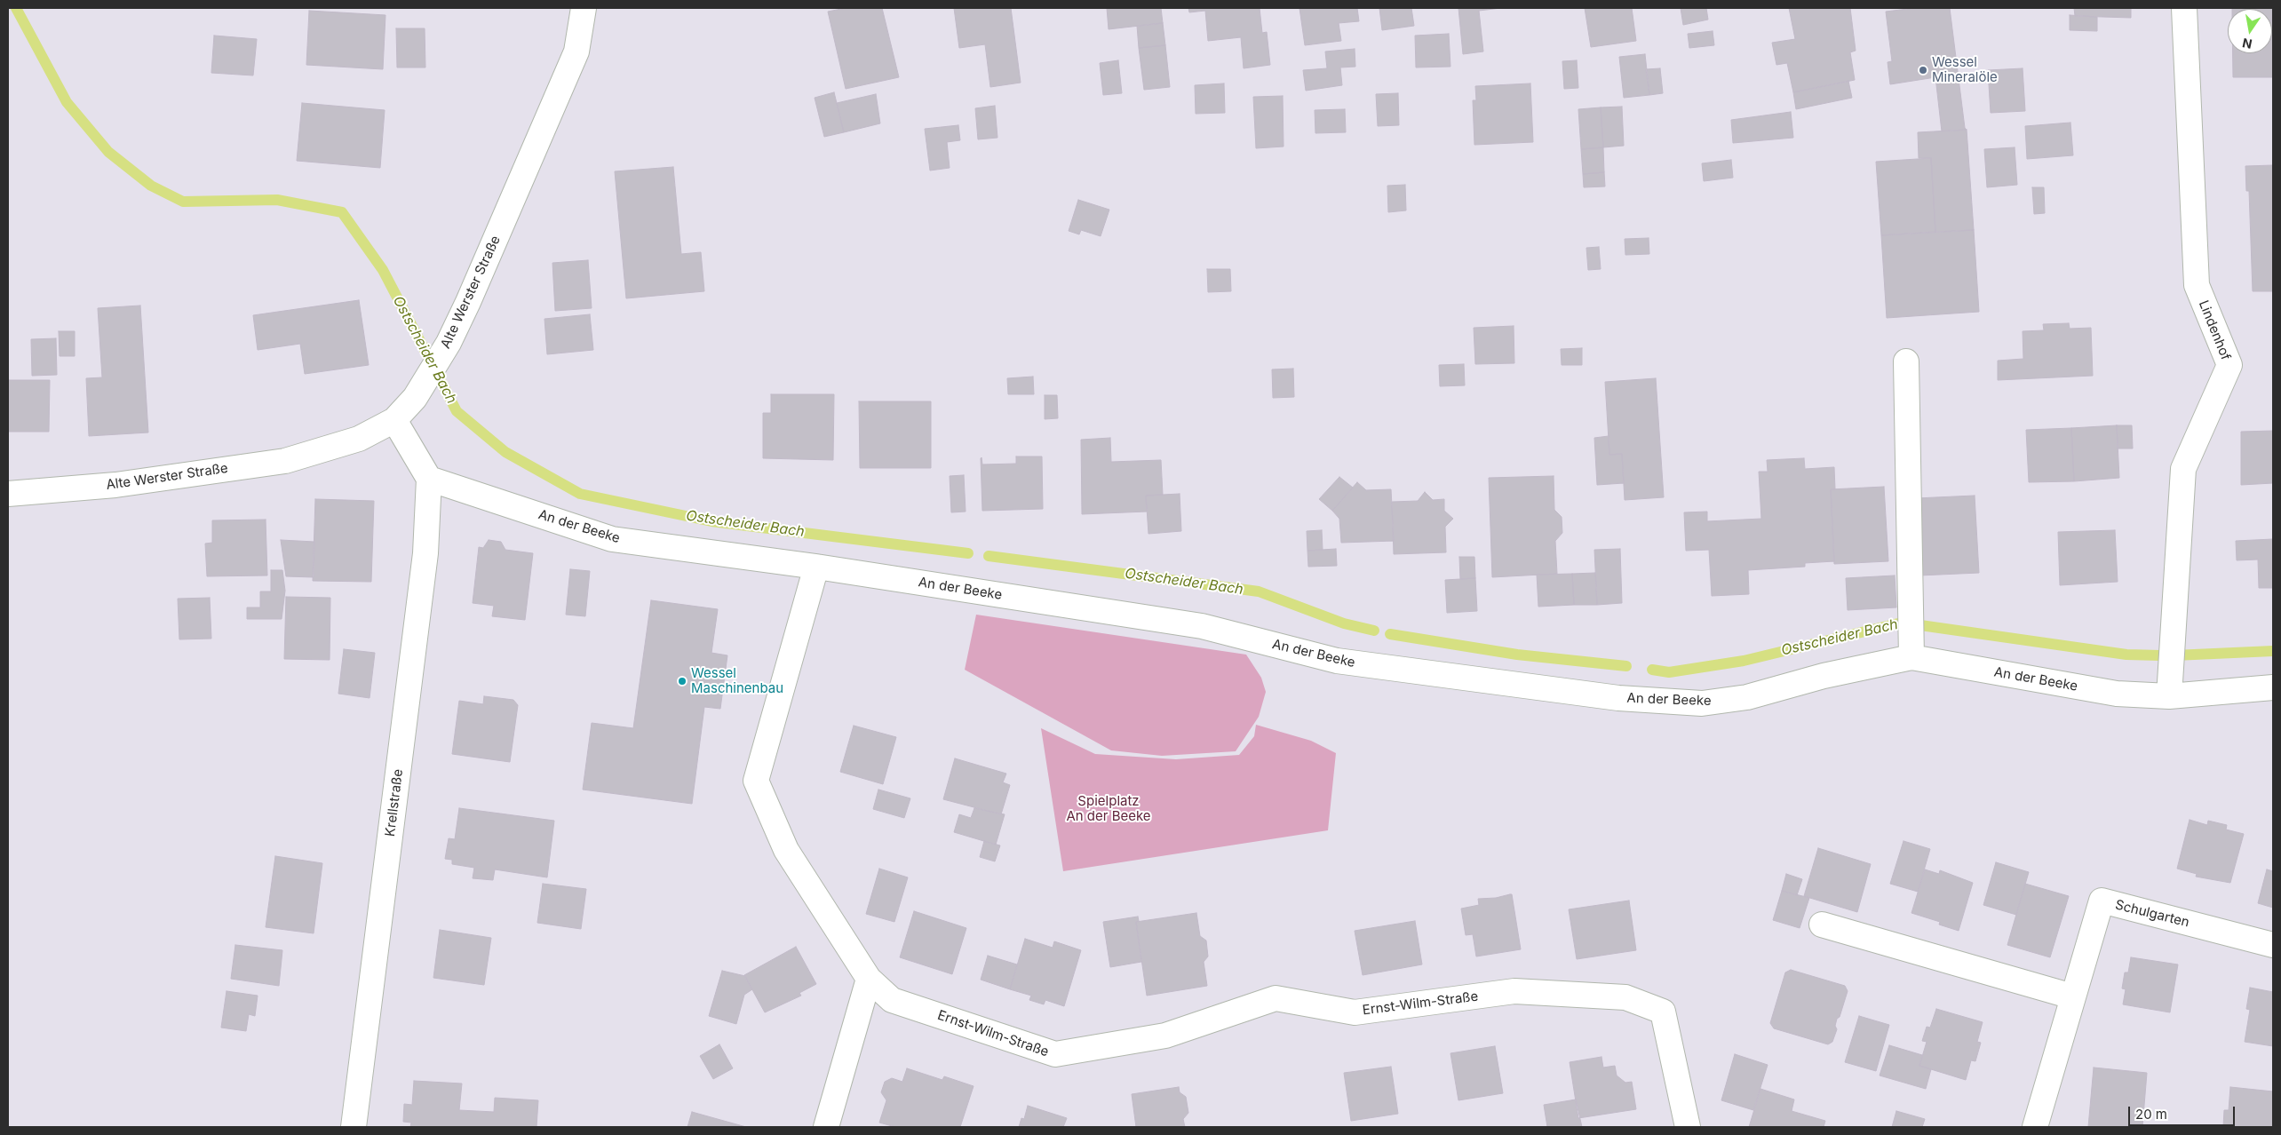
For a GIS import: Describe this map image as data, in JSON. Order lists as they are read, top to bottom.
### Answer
{
  "streets": {
    "street": [
      "Alte Werster Straße",
      "Lindenhof",
      "An der Beeke",
      "Krellstraße",
      "Schulgarten",
      "Ernst-Wilm-Straße"
    ]
  },
  "crossings": [
    ["Lindenhof", "An der Beeke"],
    ["An der Beeke", "Krellstraße"]
  ],
  "water": ["Ostscheider Bach"],
  "parks": ["Spielplatz An der Beeke"],
  "places": ["Wessel Mineralöle", "Wessel Maschinenbau"],
  "scale_bar": "20 m",
  "north": "bottom"
}
